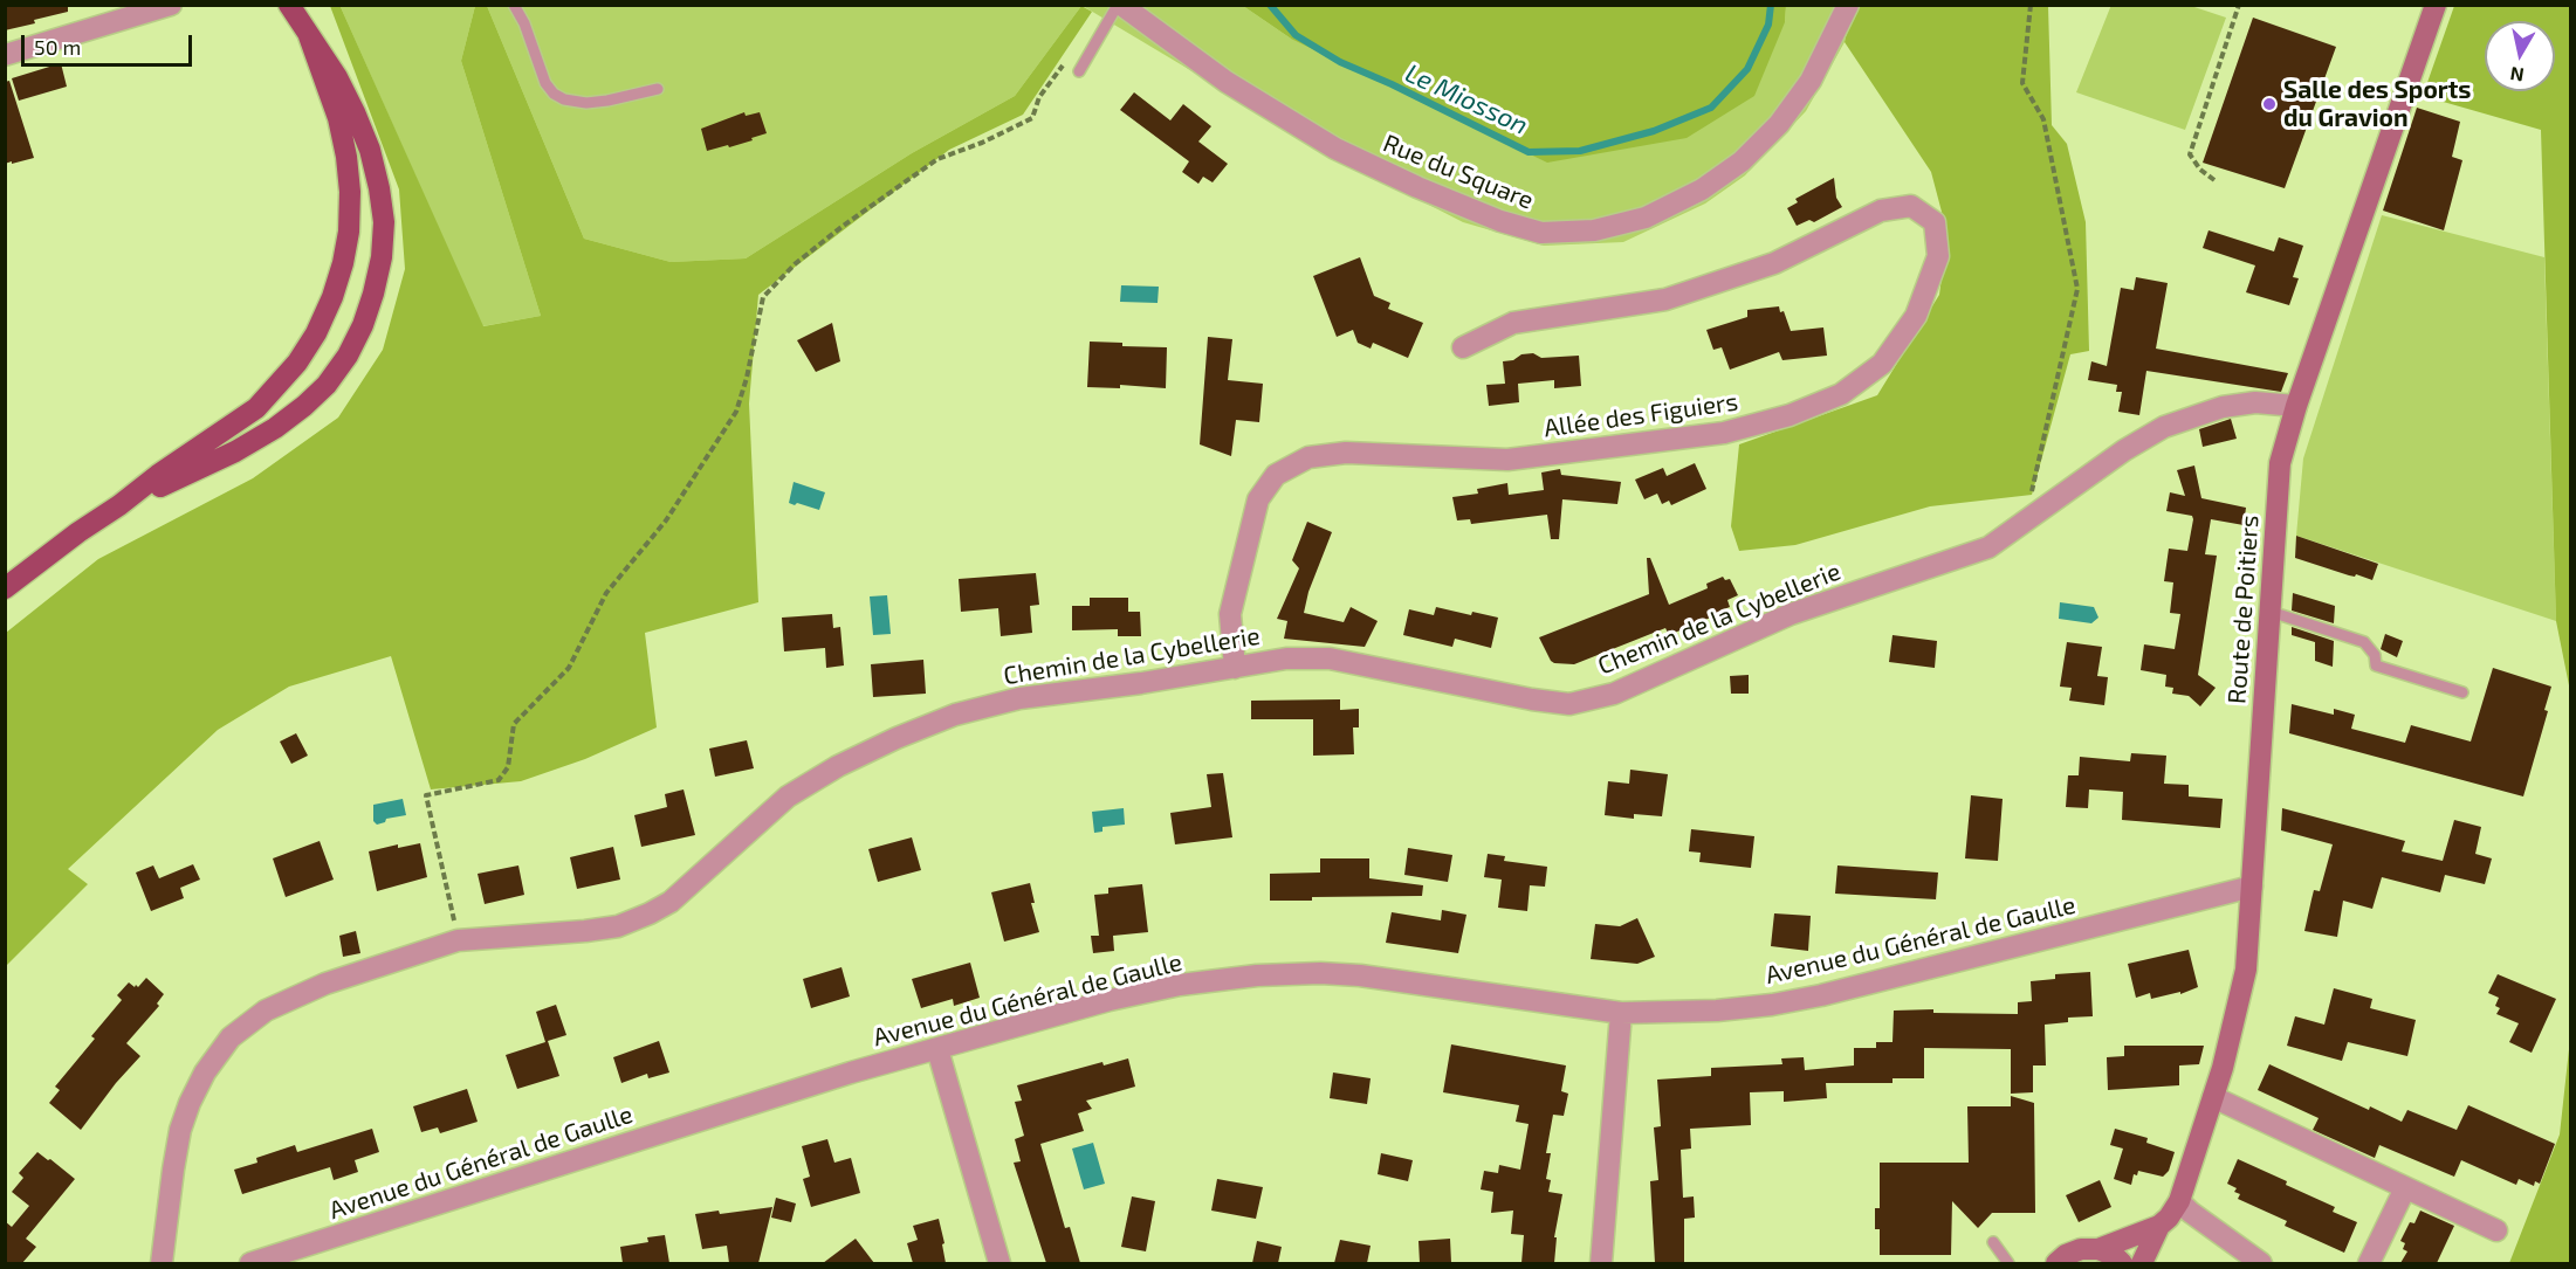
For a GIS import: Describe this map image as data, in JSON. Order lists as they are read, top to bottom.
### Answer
{
  "streets": {
    "street": [
      "Rue du Square",
      "Allée des Figuiers",
      "Route de Poitiers",
      "Chemin de la Cybellerie",
      "Avenue du Général de Gaulle"
    ]
  },
  "crossings": [
    ["Allée des Figuiers", "Chemin de la Cybellerie"],
    ["Route de Poitiers", "Chemin de la Cybellerie"],
    ["Route de Poitiers", "Avenue du Général de Gaulle"]
  ],
  "water": ["Le Miosson"],
  "places": ["Salle des Sports du Gravion"],
  "scale_bar": "50 m",
  "north": "bottom"
}
